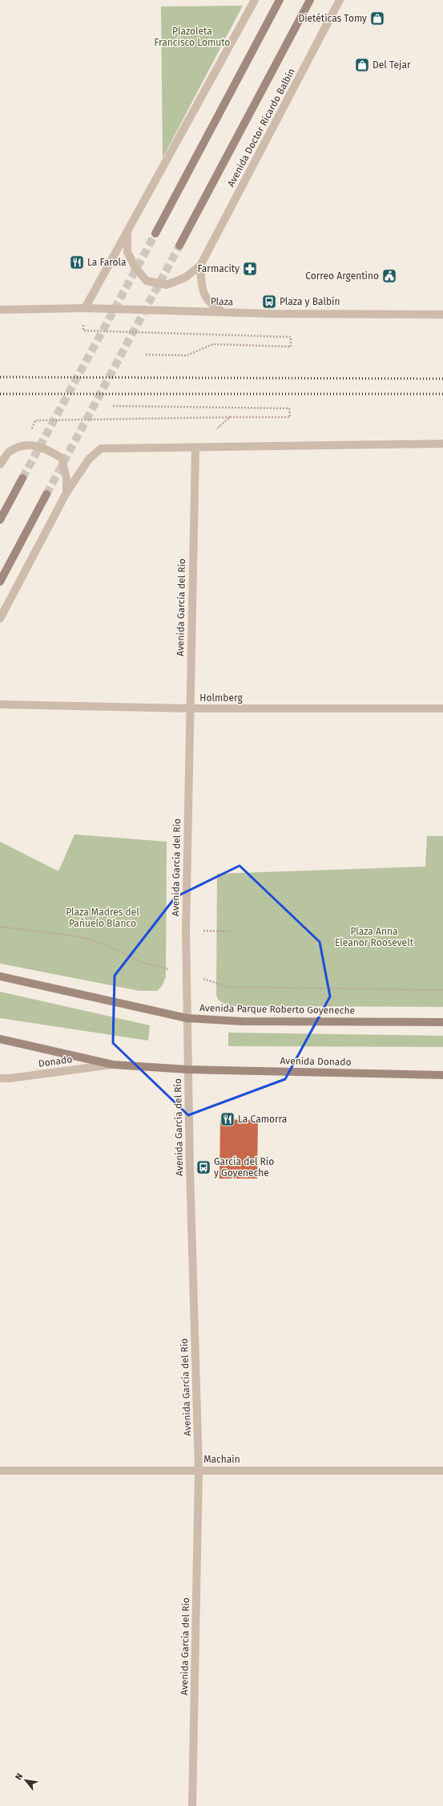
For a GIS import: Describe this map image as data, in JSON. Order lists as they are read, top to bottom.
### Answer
{
  "streets": {
    "main road": ["Avenida Parque Roberto Goyeneche", "Avenida Donado"],
    "street": [
      "Avenida Doctor Ricardo Balbín",
      "Plaza",
      "Avenida García del Río",
      "Holmberg",
      "Donado",
      "Machain"
    ]
  },
  "crossings": [
    ["Avenida Doctor Ricardo Balbín", "Plaza"],
    ["Avenida García del Río", "Holmberg"],
    ["Avenida García del Río", "Avenida Parque Roberto Goyeneche"],
    ["Avenida García del Río", "Avenida Donado"],
    ["Avenida García del Río", "Machain"]
  ],
  "parks": ["Plazoleta Francisco Lomuto", "Plaza Madres del Pañuelo Blanco", "Plaza Anna Eleanor Roosevelt"],
  "places": {
    "shop": ["Dietéticas Tomy", "Del Tejar"],
    "restaurant": ["La Farola", "La Camorra"],
    "pharmacy": ["Farmacity"],
    "public building": ["Correo Argentino"],
    "bus stop": ["Plaza y Balbín", "García del Río y Goyeneche"]
  },
  "north": "top left"
}
